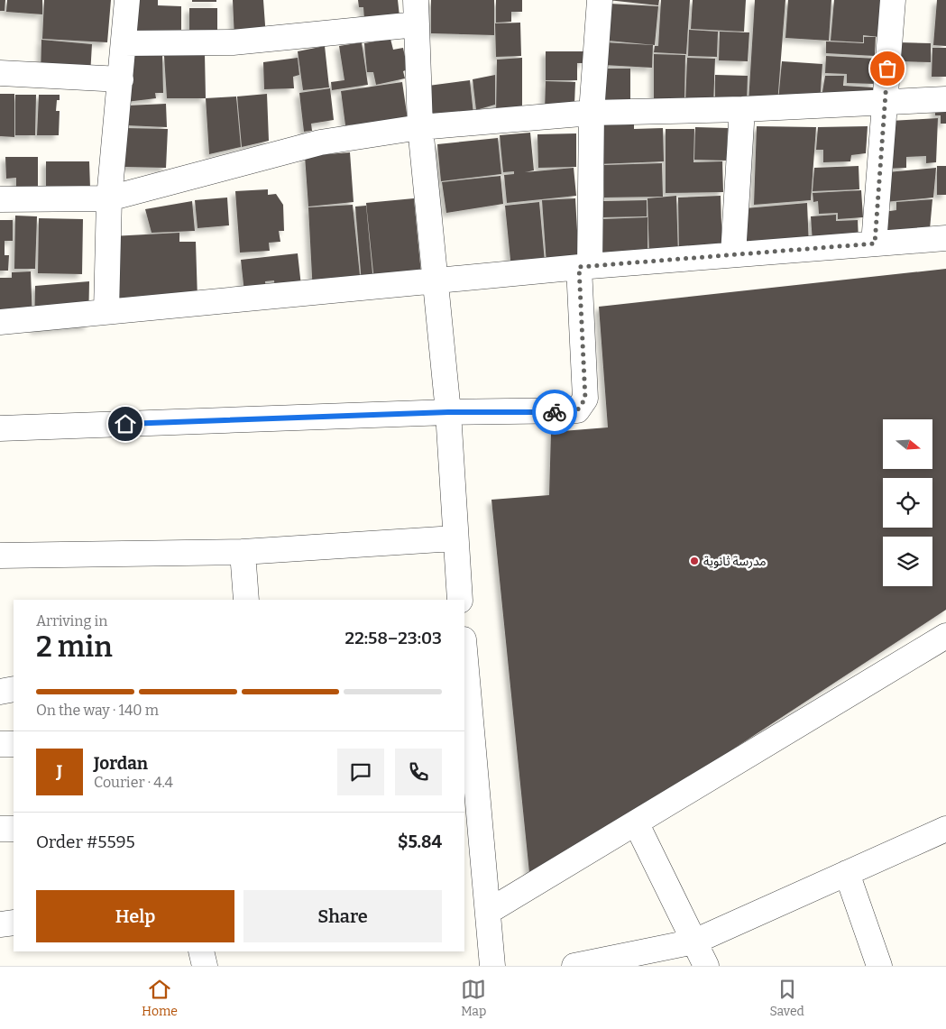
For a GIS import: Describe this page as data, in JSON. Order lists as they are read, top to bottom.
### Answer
{
  "places": ["مدرسة ثانوية"],
  "north": "right",
  "page": {
    "heading": ["2 min", "Arriving in", "22:58–23:03"],
    "panel": [
      "Jordan",
      "Courier · 4.4",
      "Order #5595",
      "$5.84"
    ],
    "bar": "On the way · 140 m",
    "round": "J",
    "buttons": ["Help", "Share"],
    "tabs": ["Home", "Map", "Saved"]
  }
}
